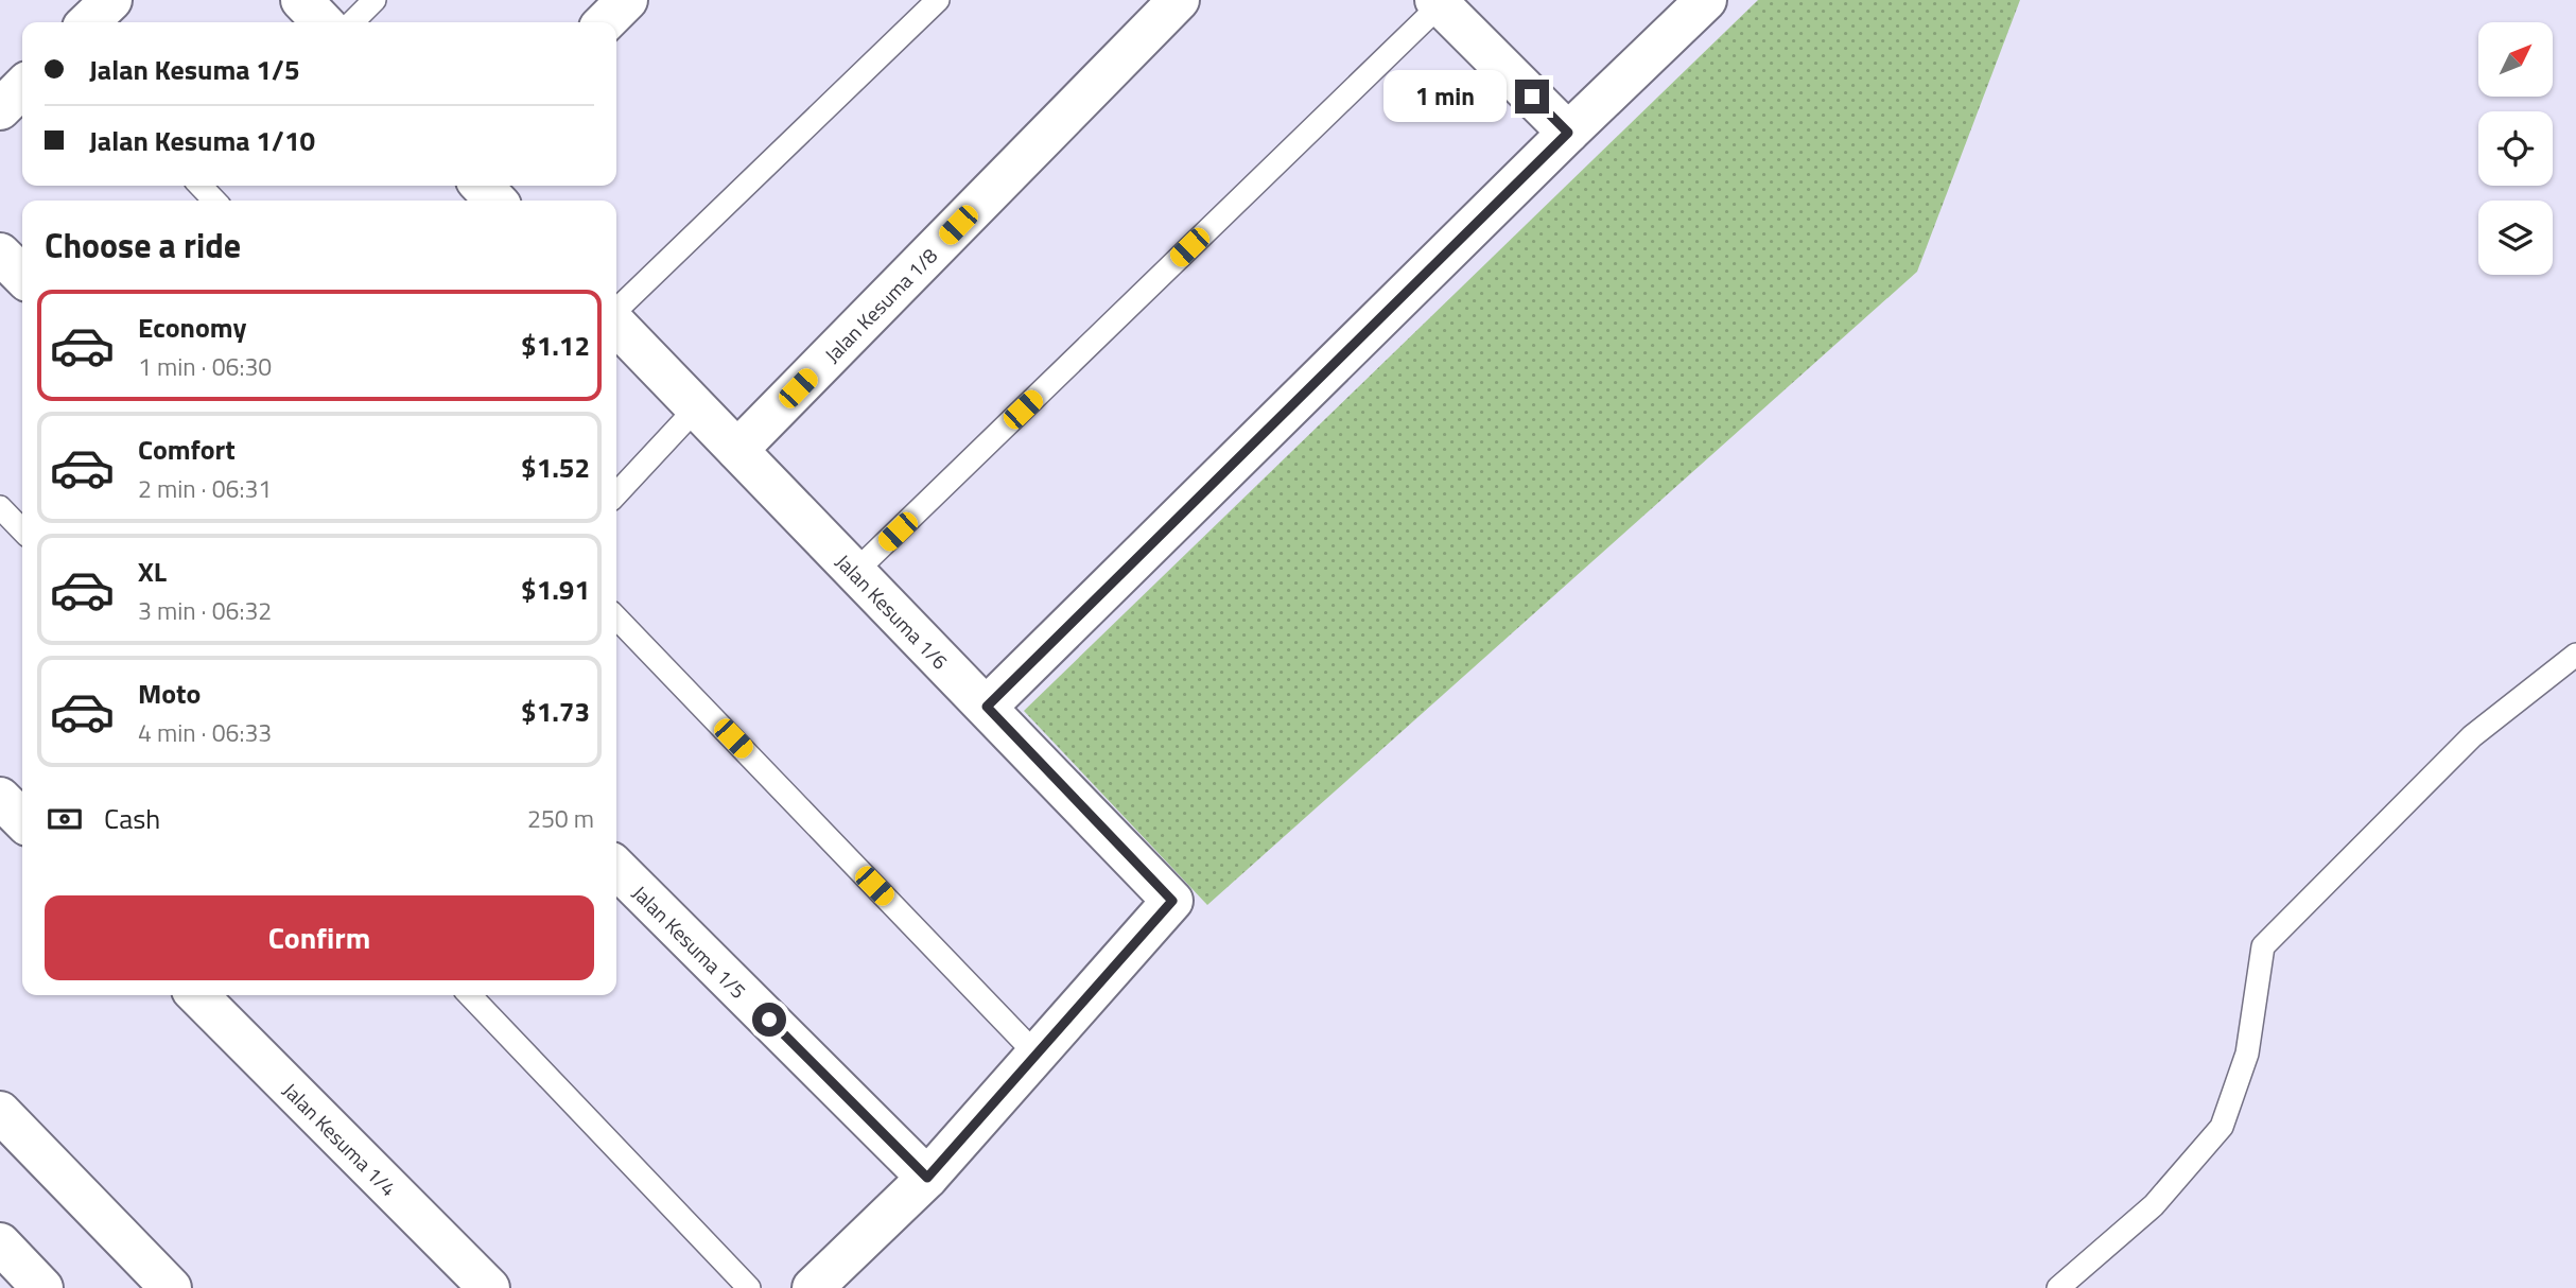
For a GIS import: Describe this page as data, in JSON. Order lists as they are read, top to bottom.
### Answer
{
  "streets": {
    "street": [
      "Jalan Kesuma 1/8",
      "Jalan Kesuma 1/6",
      "Jalan Kesuma 1/5",
      "Jalan Kesuma 1/4"
    ]
  },
  "crossings": [
    ["Jalan Kesuma 1/8", "Jalan Kesuma 1/6"]
  ],
  "north": "top right",
  "page": {
    "banner": ["Jalan Kesuma 1/5", "Jalan Kesuma 1/10"],
    "bubble": "1 min",
    "heading": "Choose a ride",
    "list": [
      {
        "name": "Economy",
        "note": "1 min · 06:30",
        "value": "$1.12"
      },
      {
        "name": "Comfort",
        "note": "2 min · 06:31",
        "value": "$1.52"
      },
      {
        "name": "XL",
        "note": "3 min · 06:32",
        "value": "$1.91"
      },
      {
        "name": "Moto",
        "note": "4 min · 06:33",
        "value": "$1.73"
      }
    ],
    "pay": ["Cash", "250 m"],
    "buttons": "Confirm"
  }
}
